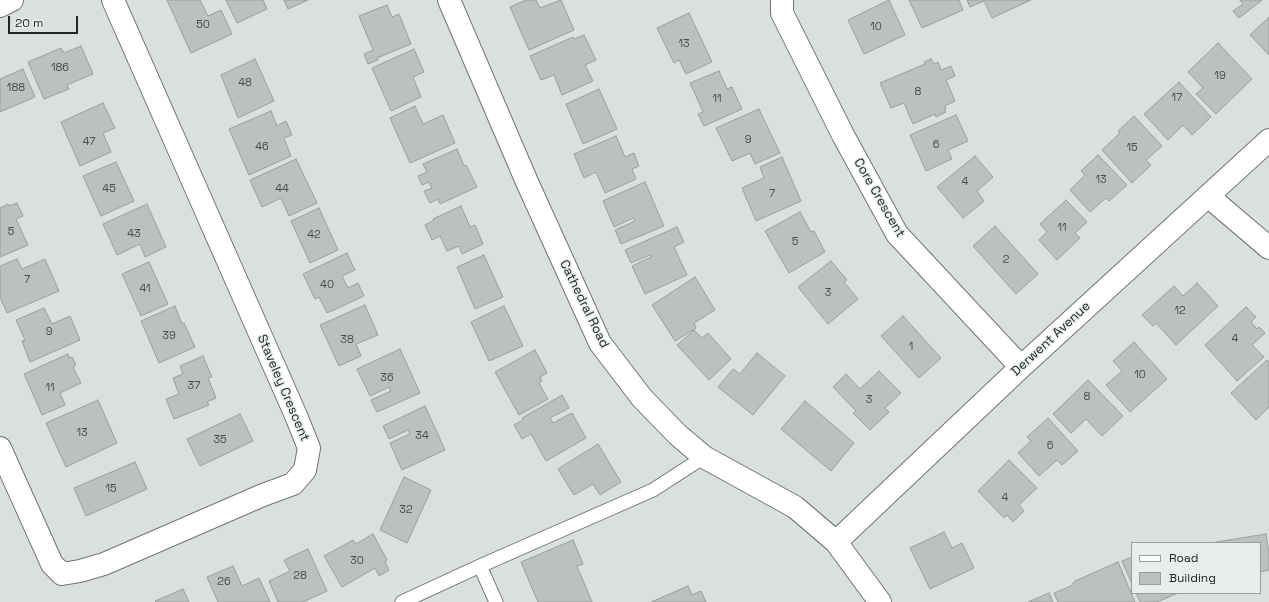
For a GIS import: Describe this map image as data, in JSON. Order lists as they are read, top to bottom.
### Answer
{
  "streets": {
    "street": [
      "Core Crescent",
      "Cathedral Road",
      "Derwent Avenue",
      "Staveley Crescent"
    ]
  },
  "crossings": [
    ["Core Crescent", "Derwent Avenue"],
    ["Cathedral Road", "Derwent Avenue"]
  ],
  "house_numbers": [
    "50",
    "10",
    "13",
    "186",
    "19",
    "48",
    "188",
    "8",
    "17",
    "11",
    "9",
    "47",
    "6",
    "46",
    "15",
    "13",
    "4",
    "45",
    "44",
    "7",
    "11",
    "5",
    "43",
    "42",
    "5",
    "2",
    "7",
    "40",
    "41",
    "3",
    "12",
    "9",
    "39",
    "4",
    "38",
    "1",
    "10",
    "36",
    "37",
    "11",
    "8",
    "3",
    "13",
    "34",
    "35",
    "6",
    "15",
    "4",
    "32",
    "30",
    "28",
    "26"
  ],
  "legend": ["Road", "Building"],
  "scale_bar": "20 m"
}
